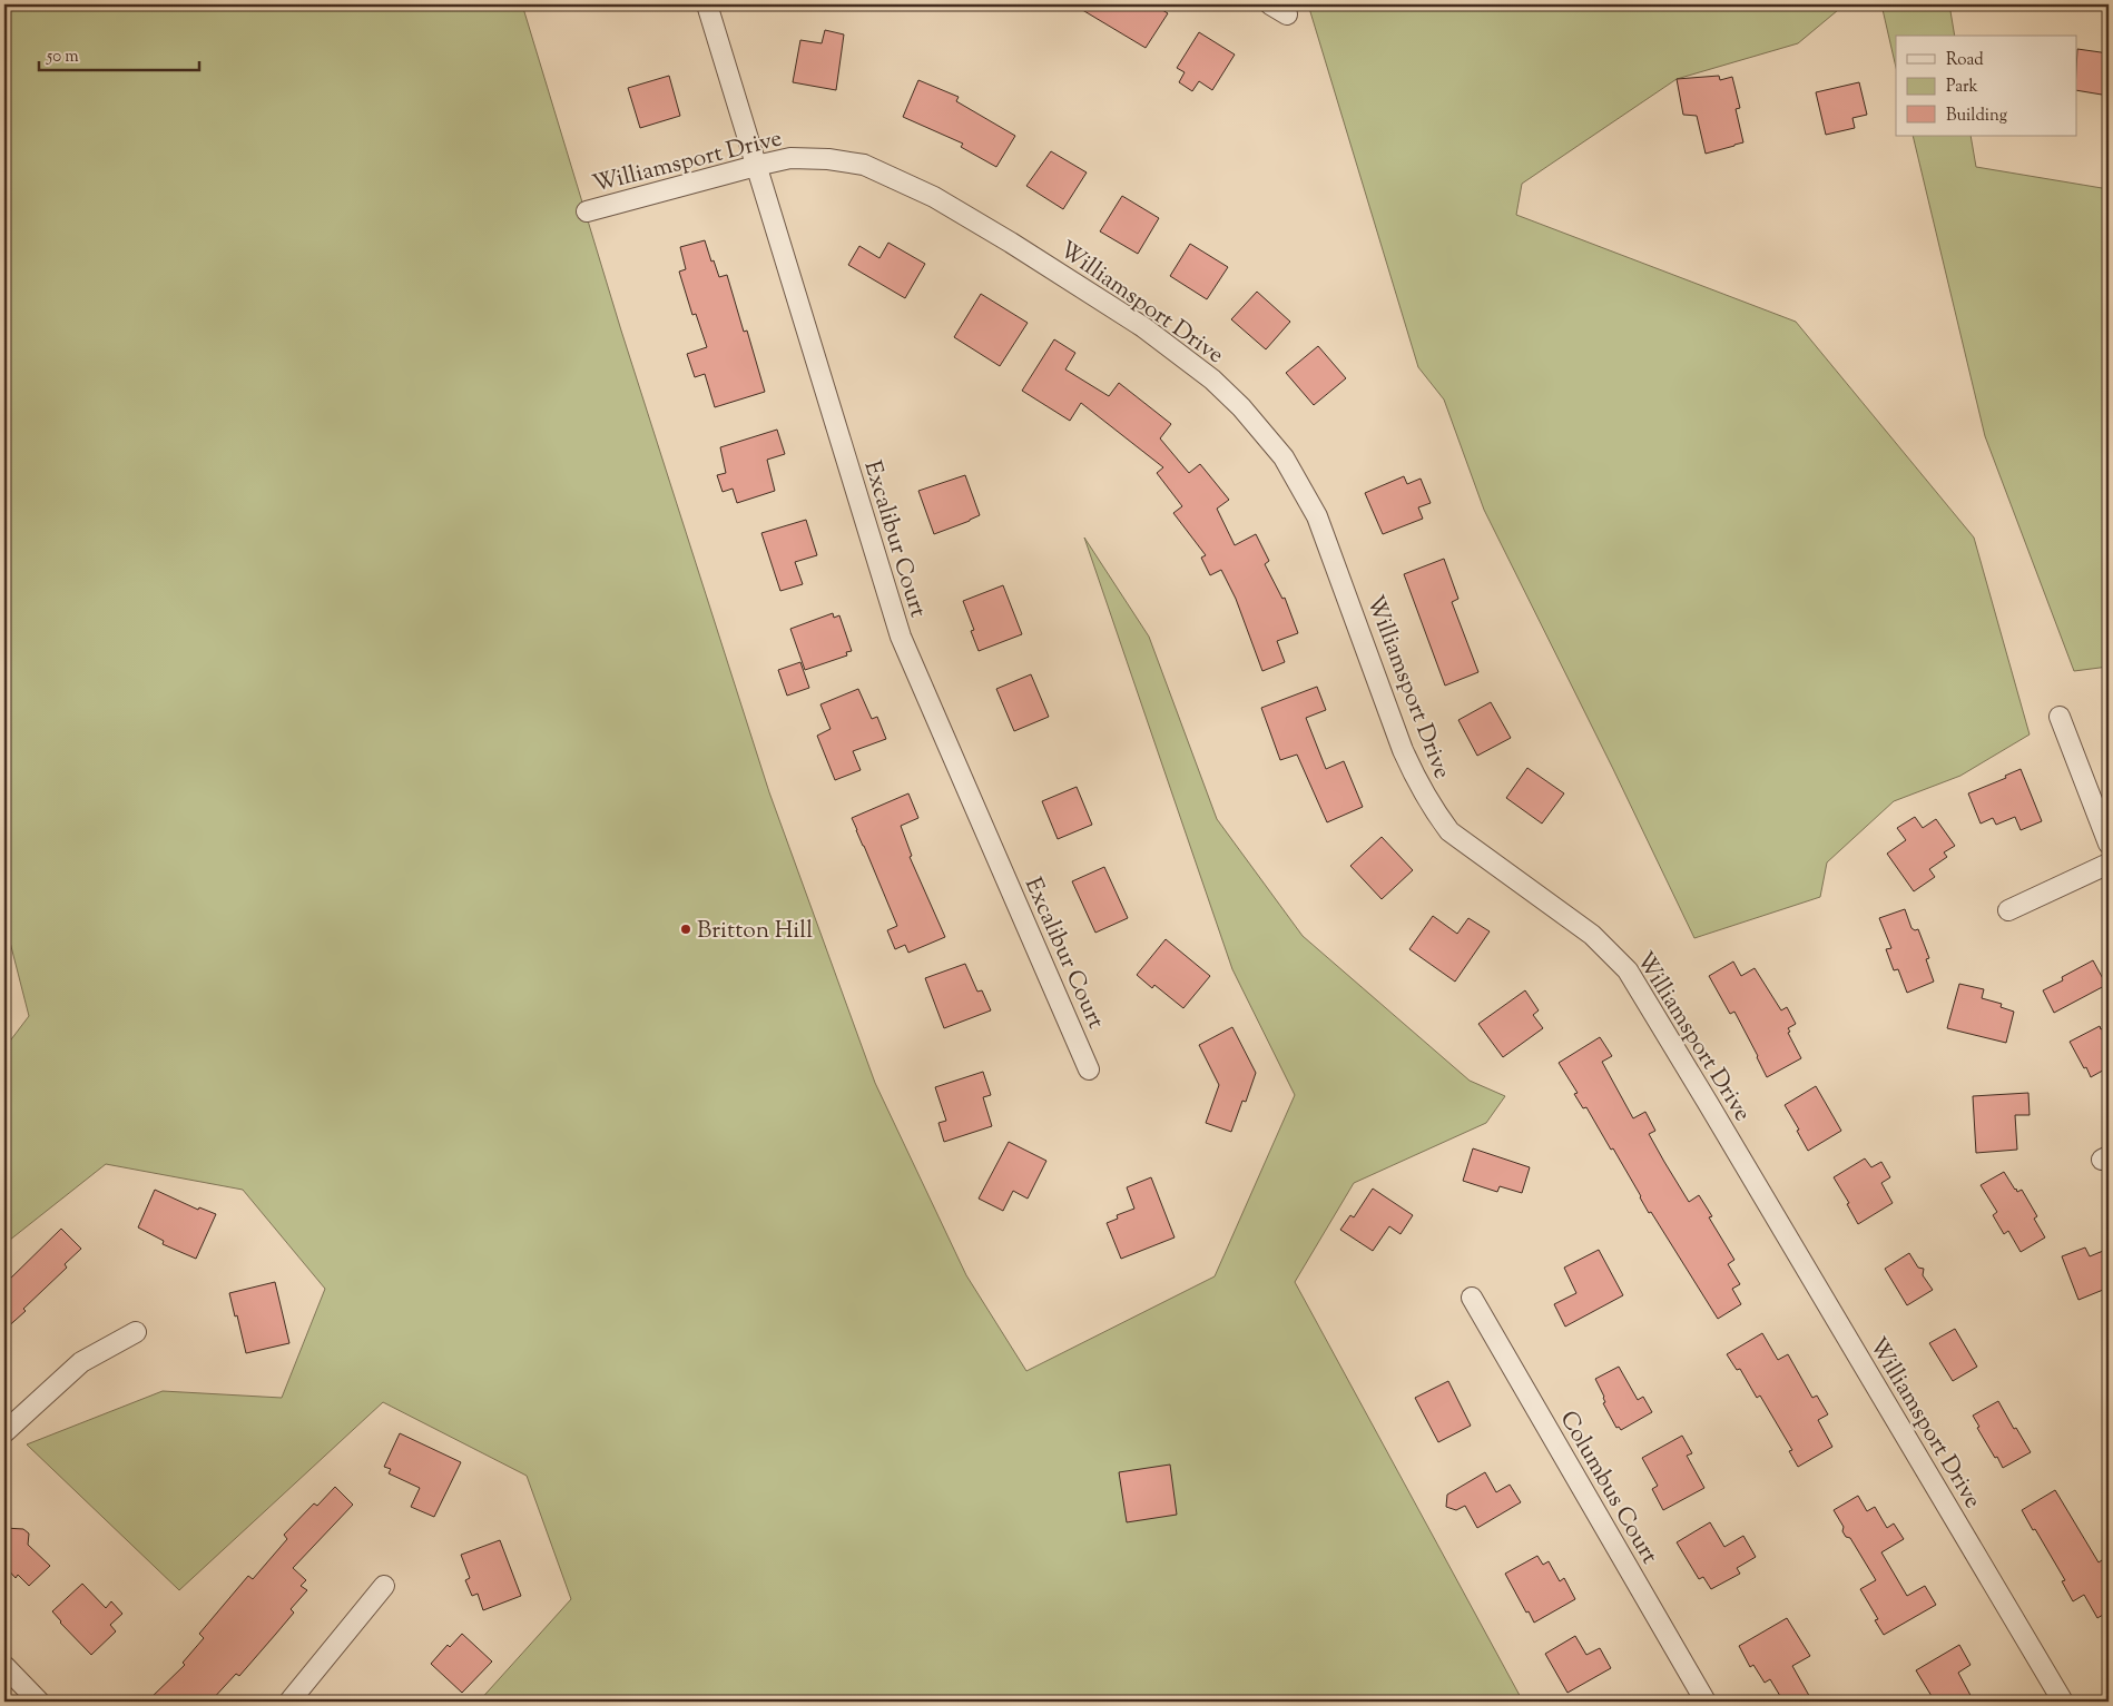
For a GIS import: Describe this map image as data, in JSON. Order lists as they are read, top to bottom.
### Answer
{
  "streets": {
    "street": ["Williamsport Drive", "Excalibur Court", "Columbus Court"]
  },
  "crossings": [
    ["Williamsport Drive", "Excalibur Court"]
  ],
  "places": ["Britton Hill"],
  "legend": ["Road", "Park", "Building"],
  "scale_bar": "50 m"
}
